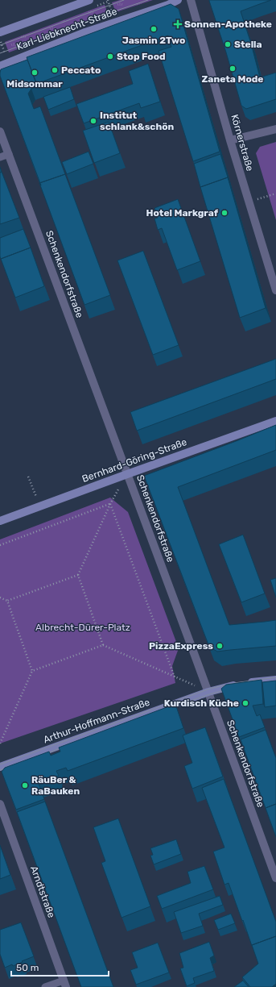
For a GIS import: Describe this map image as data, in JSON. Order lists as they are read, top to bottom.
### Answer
{
  "streets": {
    "street": [
      "Karl-Liebknecht-Straße",
      "Körnerstraße",
      "Schenkendorfstraße",
      "Bernhard-Göring-Straße",
      "Arthur-Hoffmann-Straße",
      "Arndtstraße"
    ]
  },
  "crossings": [
    ["Schenkendorfstraße", "Bernhard-Göring-Straße"],
    ["Schenkendorfstraße", "Arthur-Hoffmann-Straße"]
  ],
  "parks": ["Albrecht-Dürer-Platz"],
  "places": {
    "health": ["Sonnen-Apotheke"],
    "other": [
      "Jasmin 2Two",
      "Stella",
      "Stop Food",
      "Zaneta Mode",
      "Peccato",
      "Midsommar",
      "Institut schlank&schön",
      "Hotel Markgraf",
      "PizzaExpress",
      "Kurdisch Küche",
      "RäuBer & RaBauken"
    ]
  },
  "scale_bar": "50 m"
}
